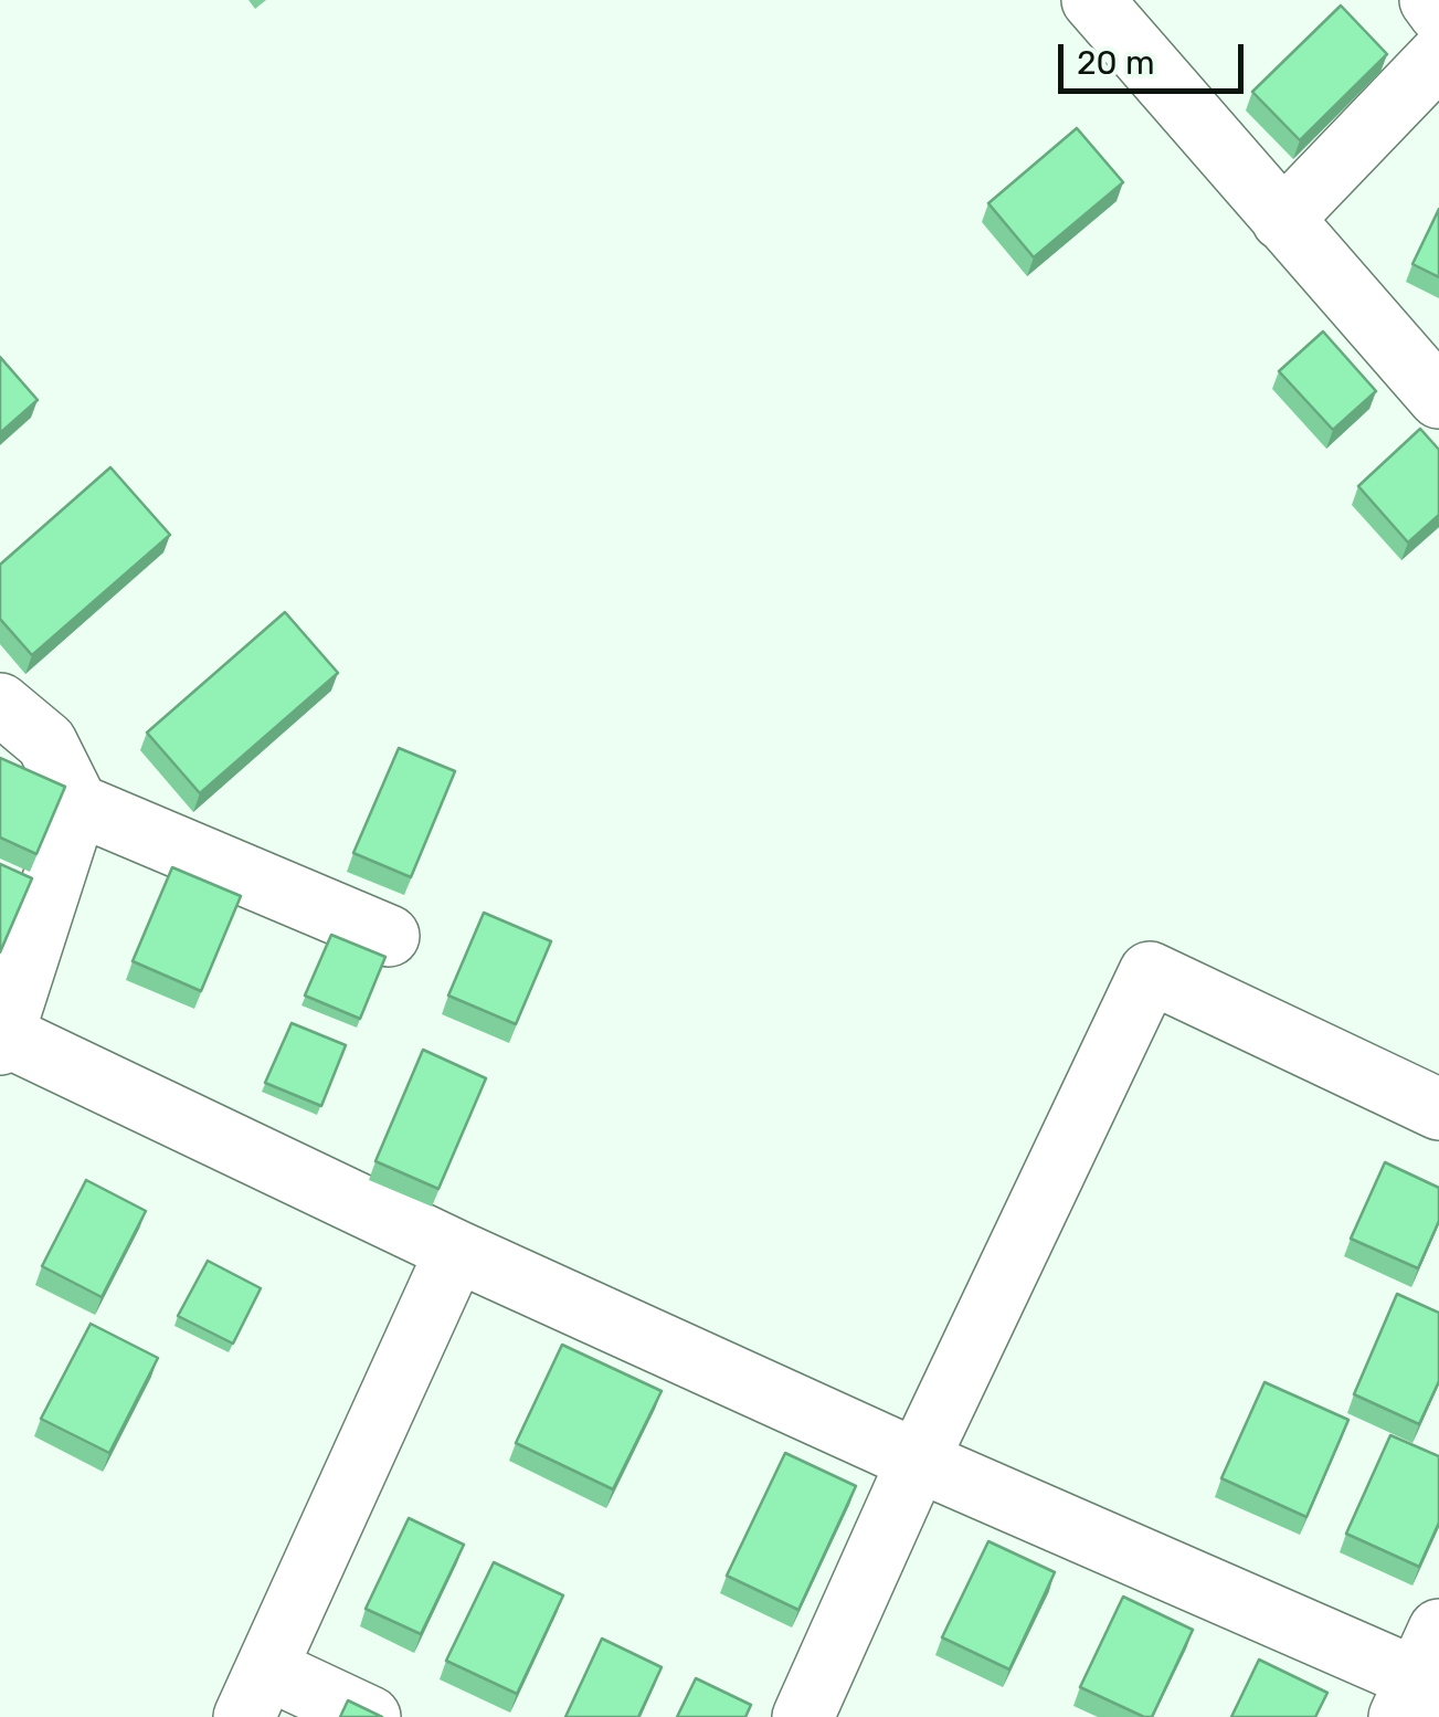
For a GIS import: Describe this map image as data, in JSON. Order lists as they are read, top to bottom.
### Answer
{
  "scale_bar": "20 m"
}
